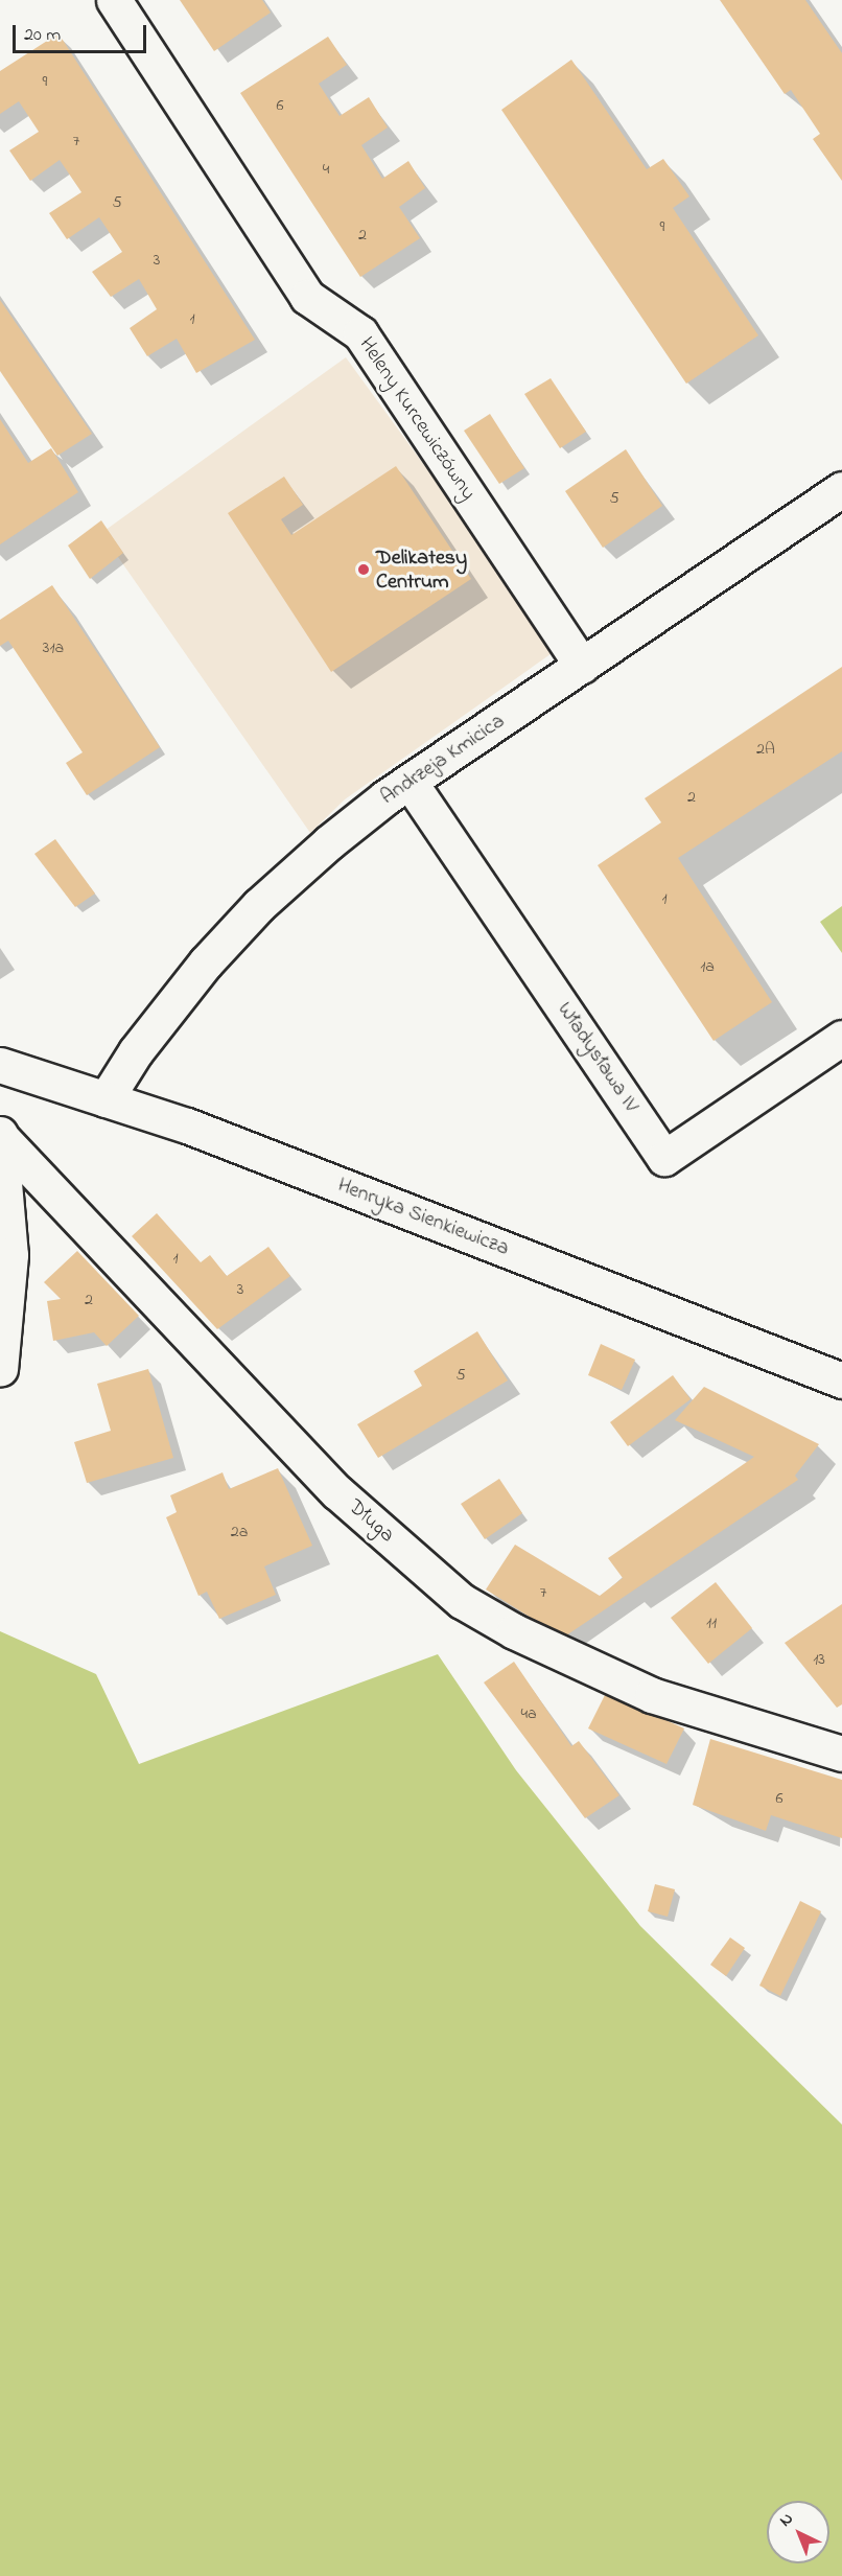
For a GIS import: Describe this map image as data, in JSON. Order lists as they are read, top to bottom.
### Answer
{
  "streets": {
    "street": [
      "Heleny Kurcewiczówny",
      "Andrzeja Kmicica",
      "Władysława IV",
      "Henryka Sienkiewicza",
      "Długa"
    ]
  },
  "crossings": [
    ["Heleny Kurcewiczówny", "Andrzeja Kmicica"],
    ["Andrzeja Kmicica", "Władysława IV"],
    ["Andrzeja Kmicica", "Henryka Sienkiewicza"]
  ],
  "places": ["Delikatesy Centrum"],
  "house_numbers": [
    "9",
    "6",
    "7",
    "4",
    "5",
    "9",
    "2",
    "3",
    "1",
    "5",
    "31a",
    "2A",
    "2",
    "1",
    "1a",
    "1",
    "3",
    "2",
    "5",
    "2a",
    "7",
    "11",
    "13",
    "4a",
    "6"
  ],
  "scale_bar": "20 m",
  "north": "top left"
}
